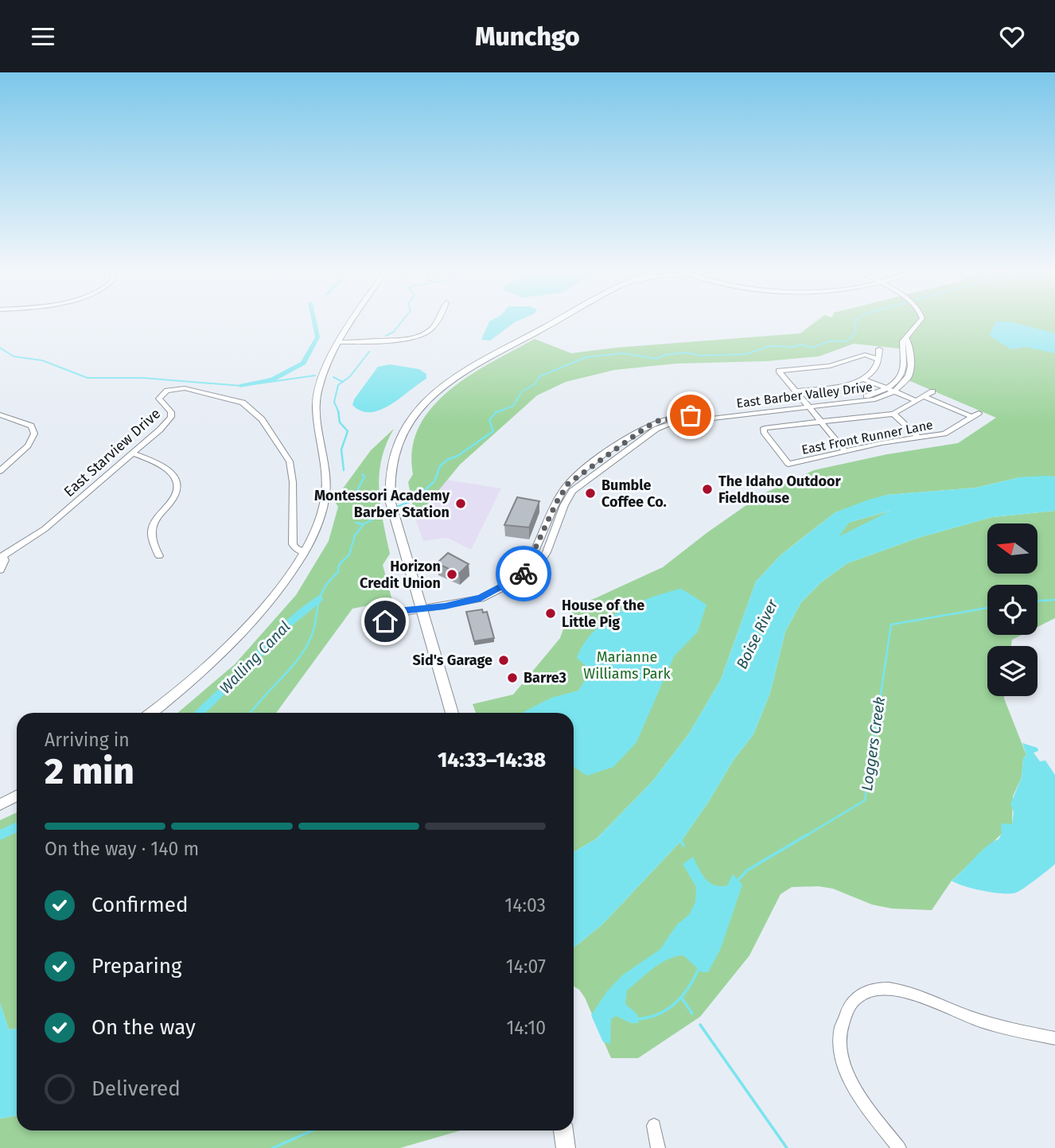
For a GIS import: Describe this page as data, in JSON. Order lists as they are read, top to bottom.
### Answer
{
  "streets": {
    "street": ["East Barber Valley Drive", "East Front Runner Lane", "East Starview Drive"]
  },
  "water": ["Boise River", "Walling Canal", "Loggers Creek"],
  "parks": ["Marianne Williams Park"],
  "places": [
    "The Idaho Outdoor Fieldhouse",
    "Bumble Coffee Co.",
    "Montessori Academy Barber Station",
    "Horizon Credit Union",
    "House of the Little Pig",
    "Sid's Garage",
    "Barre3"
  ],
  "north": "left",
  "page": {
    "header": "Munchgo",
    "heading": ["2 min", "Arriving in", "14:33–14:38"],
    "bar": "On the way · 140 m",
    "list": [
      ["Confirmed", "14:03"],
      ["Preparing", "14:07"],
      ["On the way", "14:10"],
      "Delivered"
    ]
  }
}
